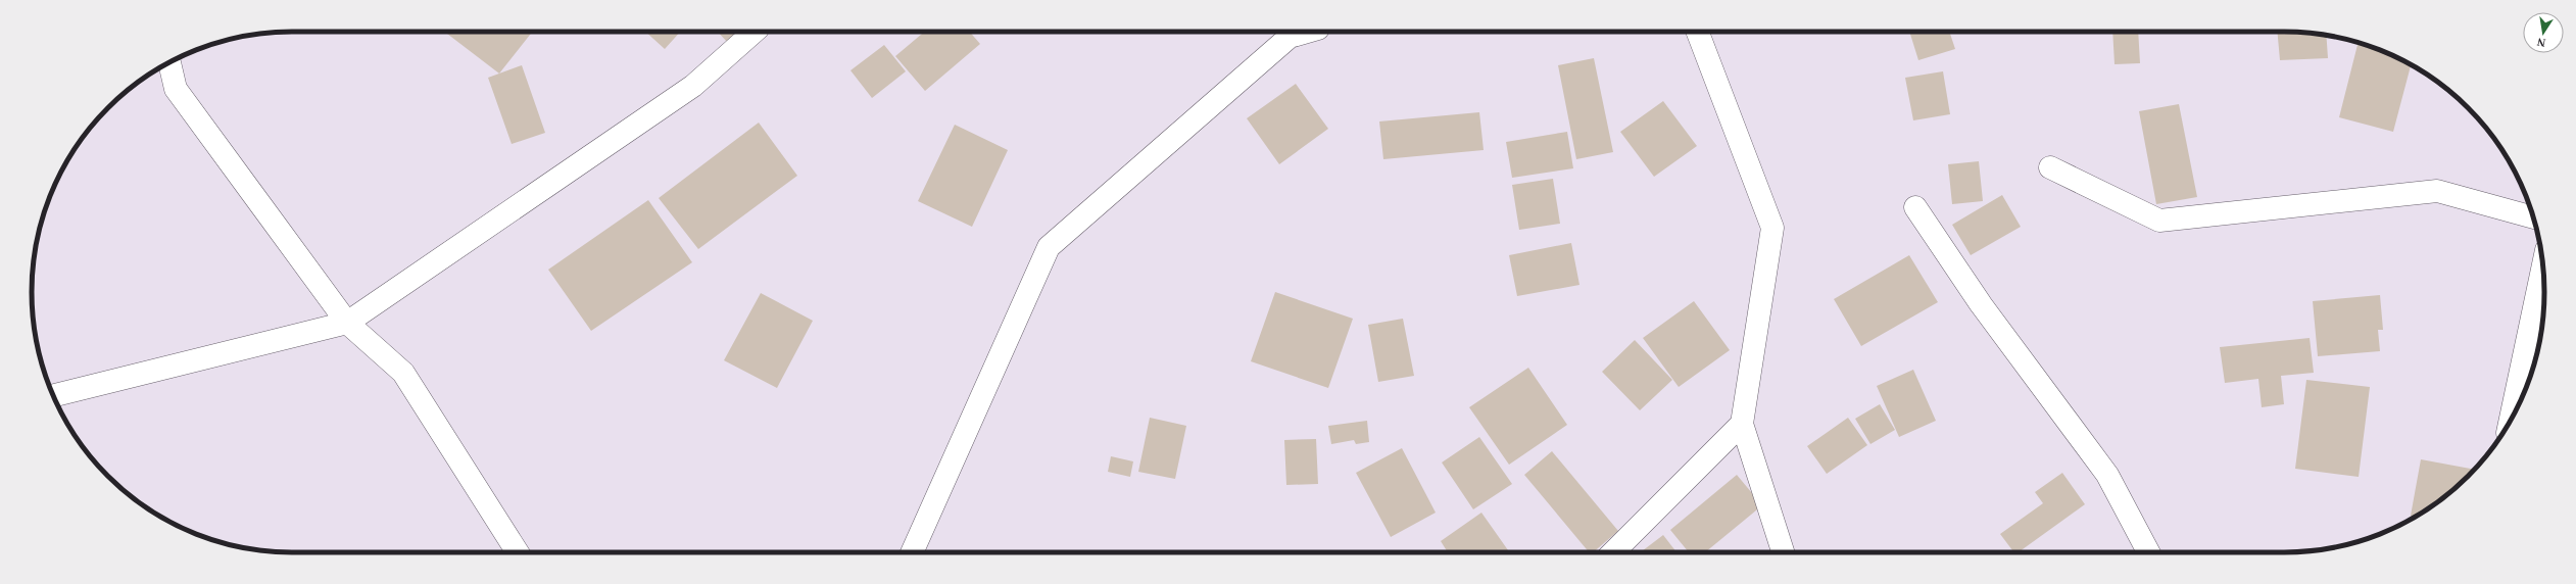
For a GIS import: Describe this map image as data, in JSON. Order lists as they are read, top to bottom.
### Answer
{
  "north": "bottom"
}
